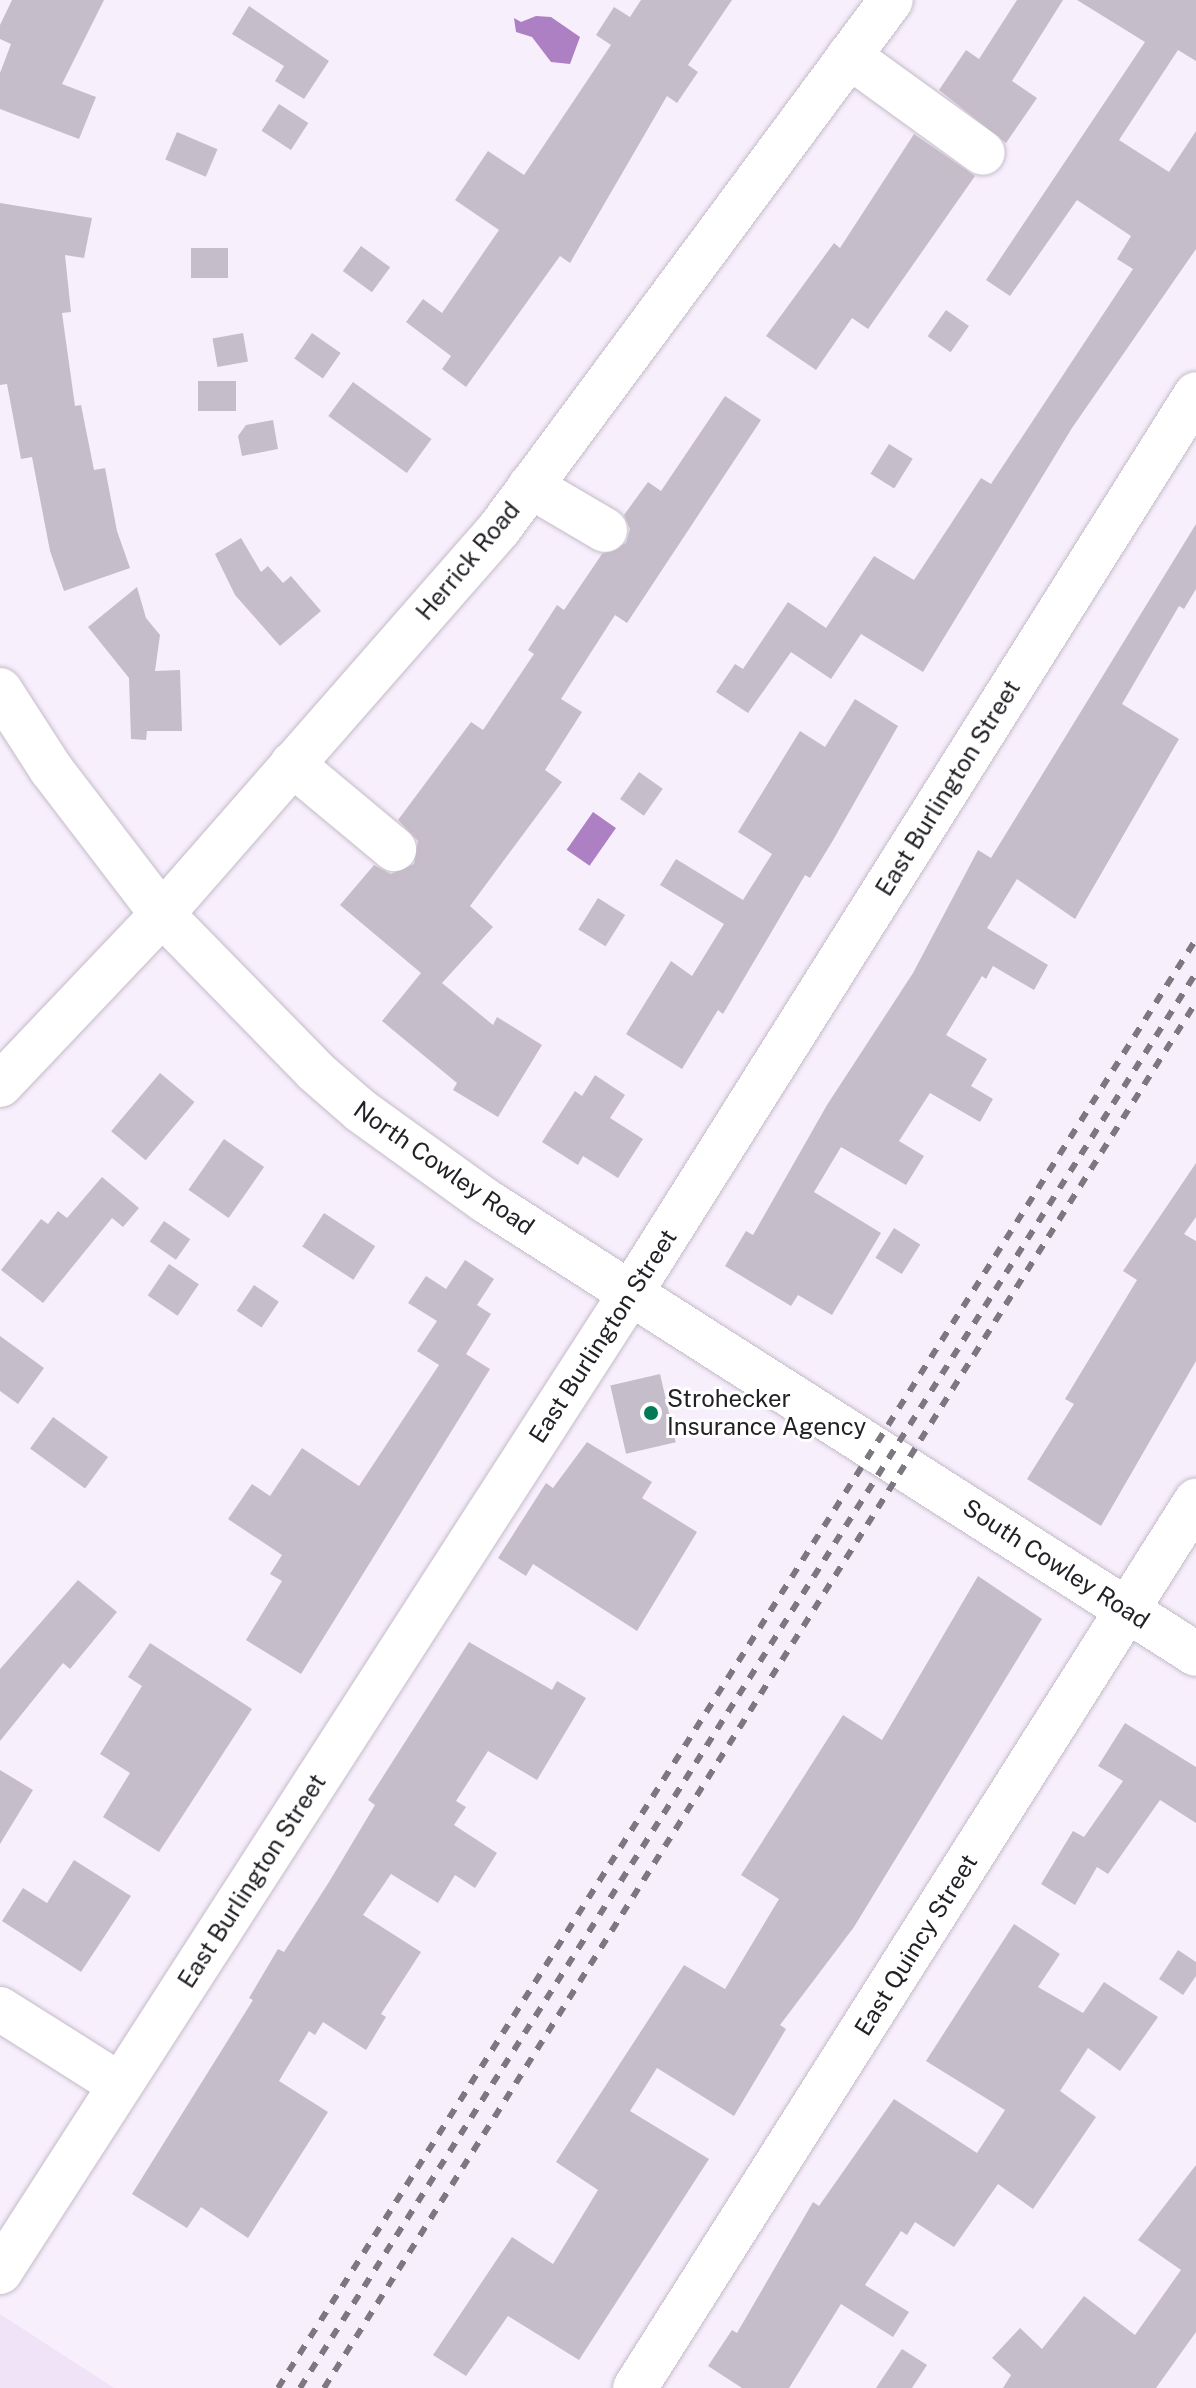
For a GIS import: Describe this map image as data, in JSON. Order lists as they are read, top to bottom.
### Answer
{
  "streets": {
    "street": [
      "Herrick Road",
      "East Burlington Street",
      "North Cowley Road",
      "South Cowley Road",
      "East Quincy Street"
    ]
  },
  "crossings": [
    ["Herrick Road", "North Cowley Road"],
    ["East Burlington Street", "North Cowley Road"],
    ["North Cowley Road", "South Cowley Road"],
    ["South Cowley Road", "East Quincy Street"]
  ],
  "places": ["Strohecker Insurance Agency"]
}
